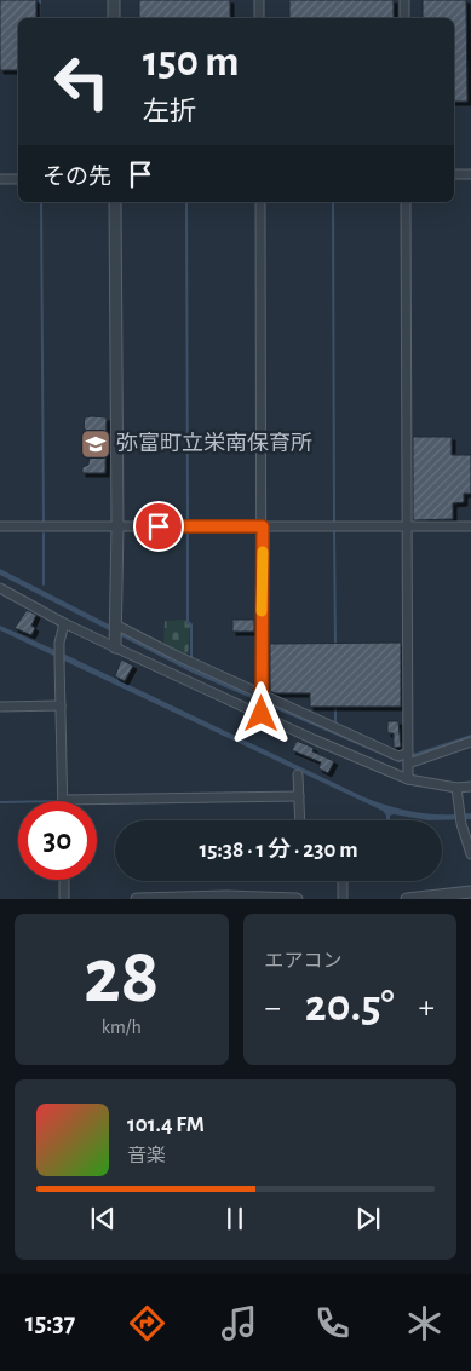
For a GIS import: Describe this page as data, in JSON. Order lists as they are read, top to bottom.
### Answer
{
  "places": {
    "school or university": ["弥富町立栄南保育所"]
  },
  "page": {
    "turn": ["150 m", "左折"],
    "then": "その先",
    "limit": "30",
    "trip": "15:38 · 1 分 · 230 m",
    "tile": [
      ["28", "km/h"],
      "エアコン"
    ],
    "heat": ["−", "20.5°", "+"],
    "song": ["101.4 FM", "音楽"],
    "tabs": "15:37"
  }
}
